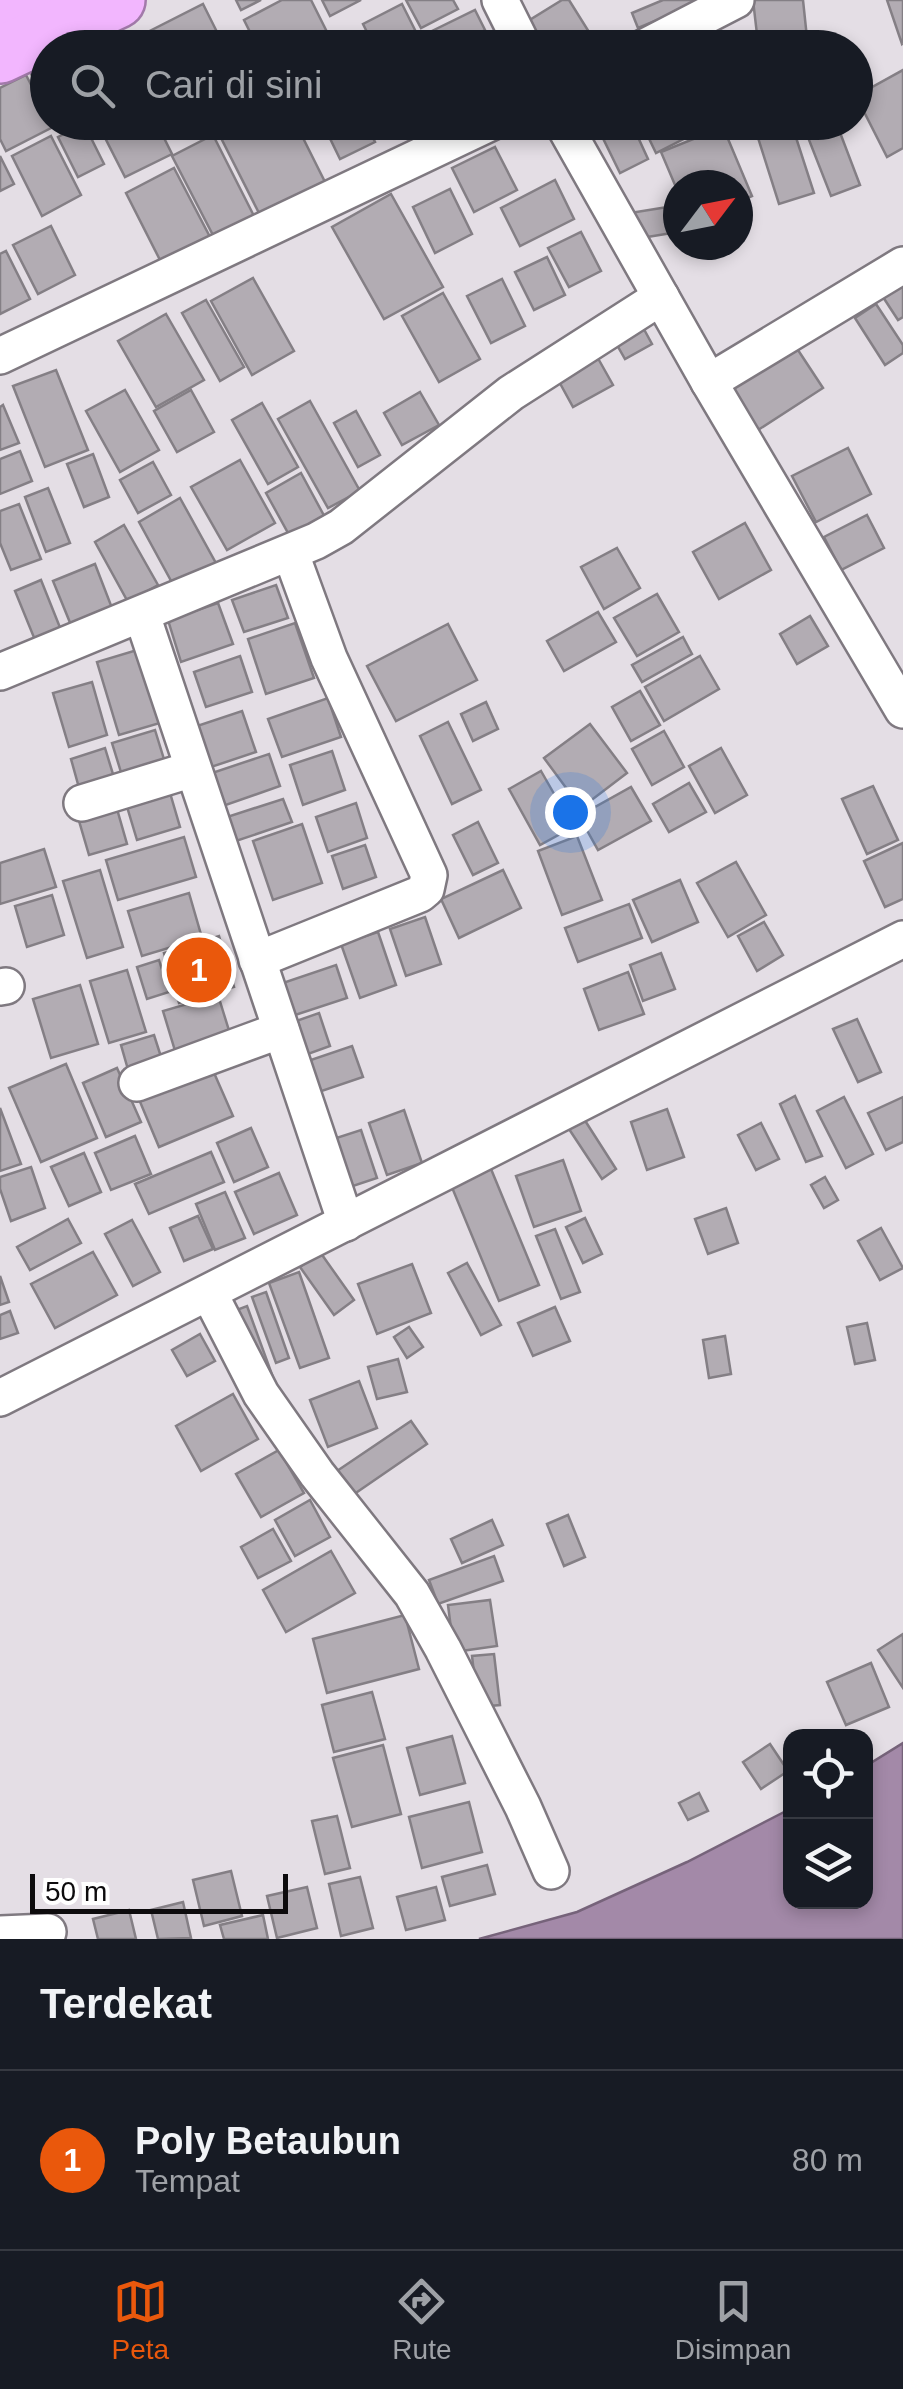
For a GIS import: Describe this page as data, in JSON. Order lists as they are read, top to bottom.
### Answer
{
  "scale_bar": "50 m",
  "north": "top right",
  "page": {
    "search": "Cari di sini",
    "pins": "1",
    "scale": "50 m",
    "heading": "Terdekat",
    "list": [
      {
        "mark": "1",
        "name": "Poly Betaubun",
        "note": "Tempat",
        "value": "80 m"
      }
    ],
    "nav": ["Peta", "Rute", "Disimpan"]
  }
}
